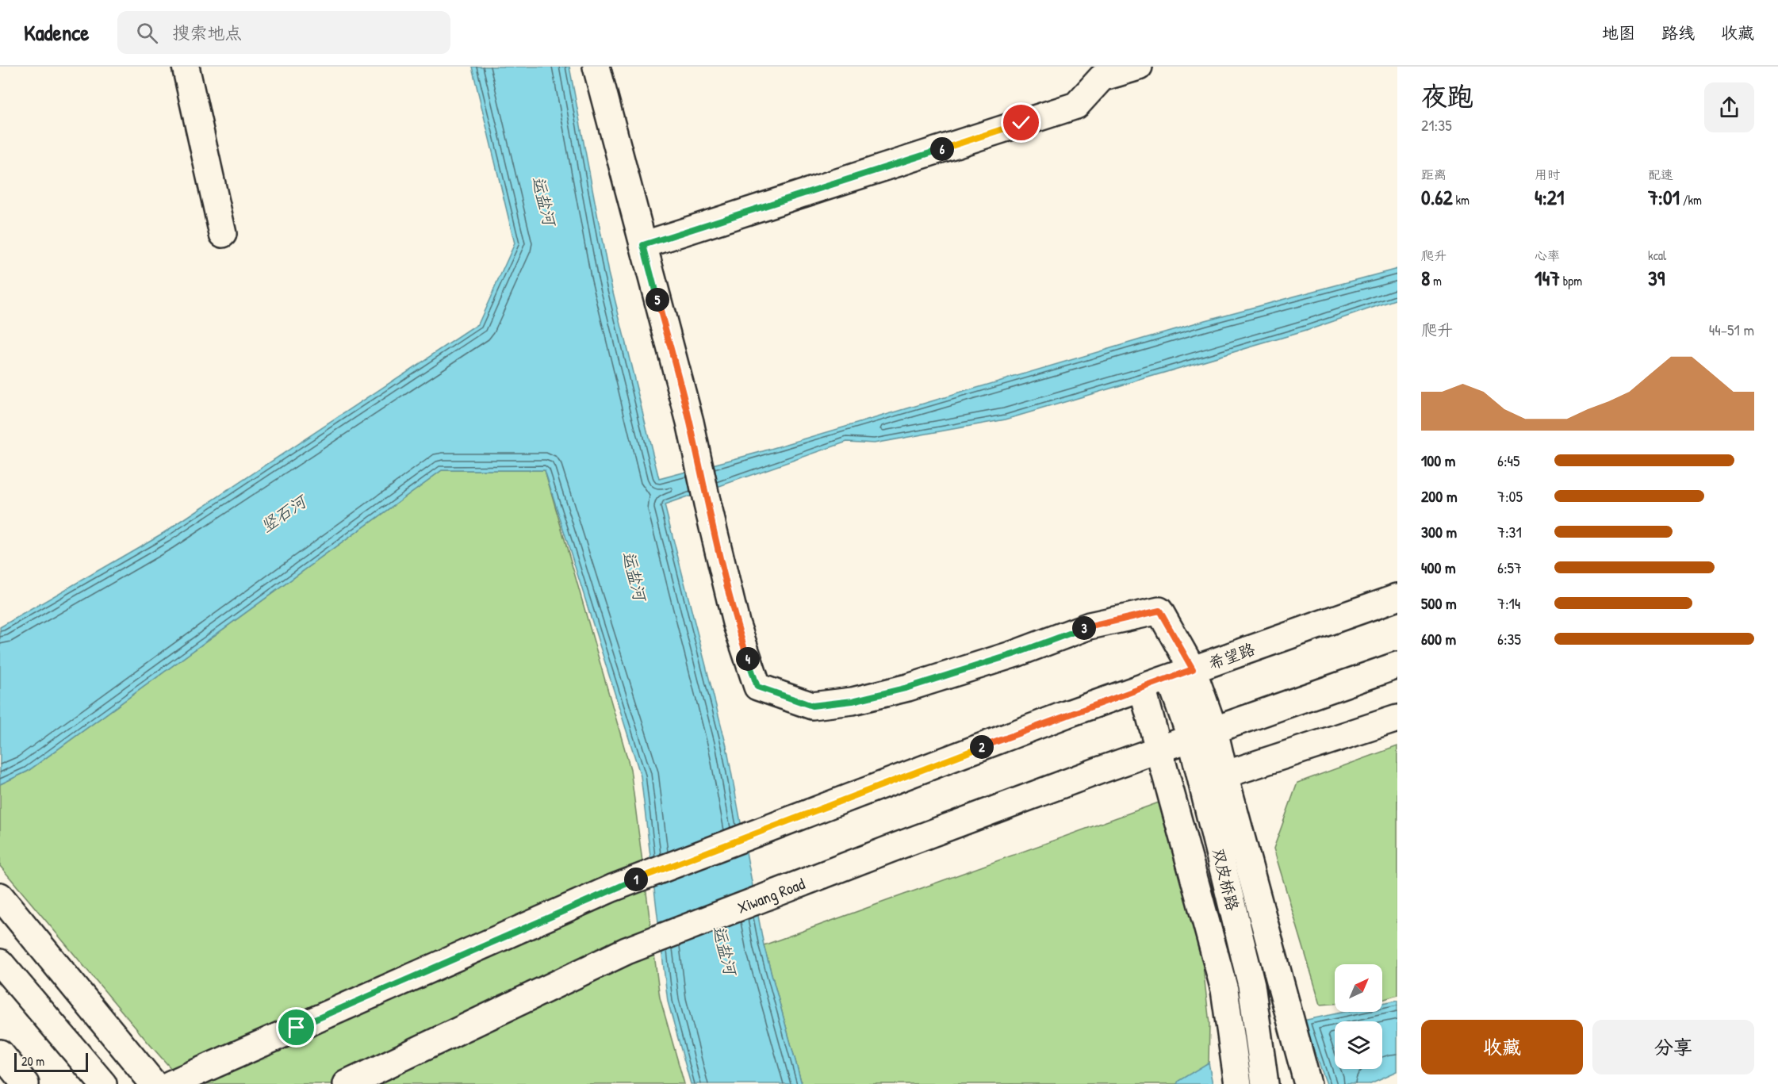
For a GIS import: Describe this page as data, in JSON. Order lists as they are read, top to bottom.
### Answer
{
  "streets": {
    "main road": ["希望路", "双皮桥路", "Xiwang Road"]
  },
  "crossings": [
    ["希望路", "双皮桥路"],
    ["双皮桥路", "Xiwang Road"]
  ],
  "water": ["运盐河", "竖石河"],
  "scale_bar": "20 m",
  "north": "top right",
  "page": {
    "header": "Kadence",
    "search": "搜索地点",
    "nav": ["地图", "路线", "收藏"],
    "heading": ["夜跑", "21:35"],
    "pins": [
      "6",
      "5",
      "3",
      "4",
      "2",
      "1"
    ],
    "stats": [
      ["距离", "0.62 km"],
      ["用时", "4:21"],
      ["配速", "7:01 /km"],
      ["爬升", "8 m"],
      ["心率", "147 bpm"],
      ["kcal", "39"]
    ],
    "chart": ["爬升", "44–51 m"],
    "list": [
      {
        "name": "100 m",
        "note": "6:45"
      },
      {
        "name": "200 m",
        "note": "7:05"
      },
      {
        "name": "300 m",
        "note": "7:31"
      },
      {
        "name": "400 m",
        "note": "6:57"
      },
      {
        "name": "500 m",
        "note": "7:14"
      },
      {
        "name": "600 m",
        "note": "6:35"
      }
    ],
    "buttons": ["收藏", "分享"],
    "scale": "20 m"
  }
}
